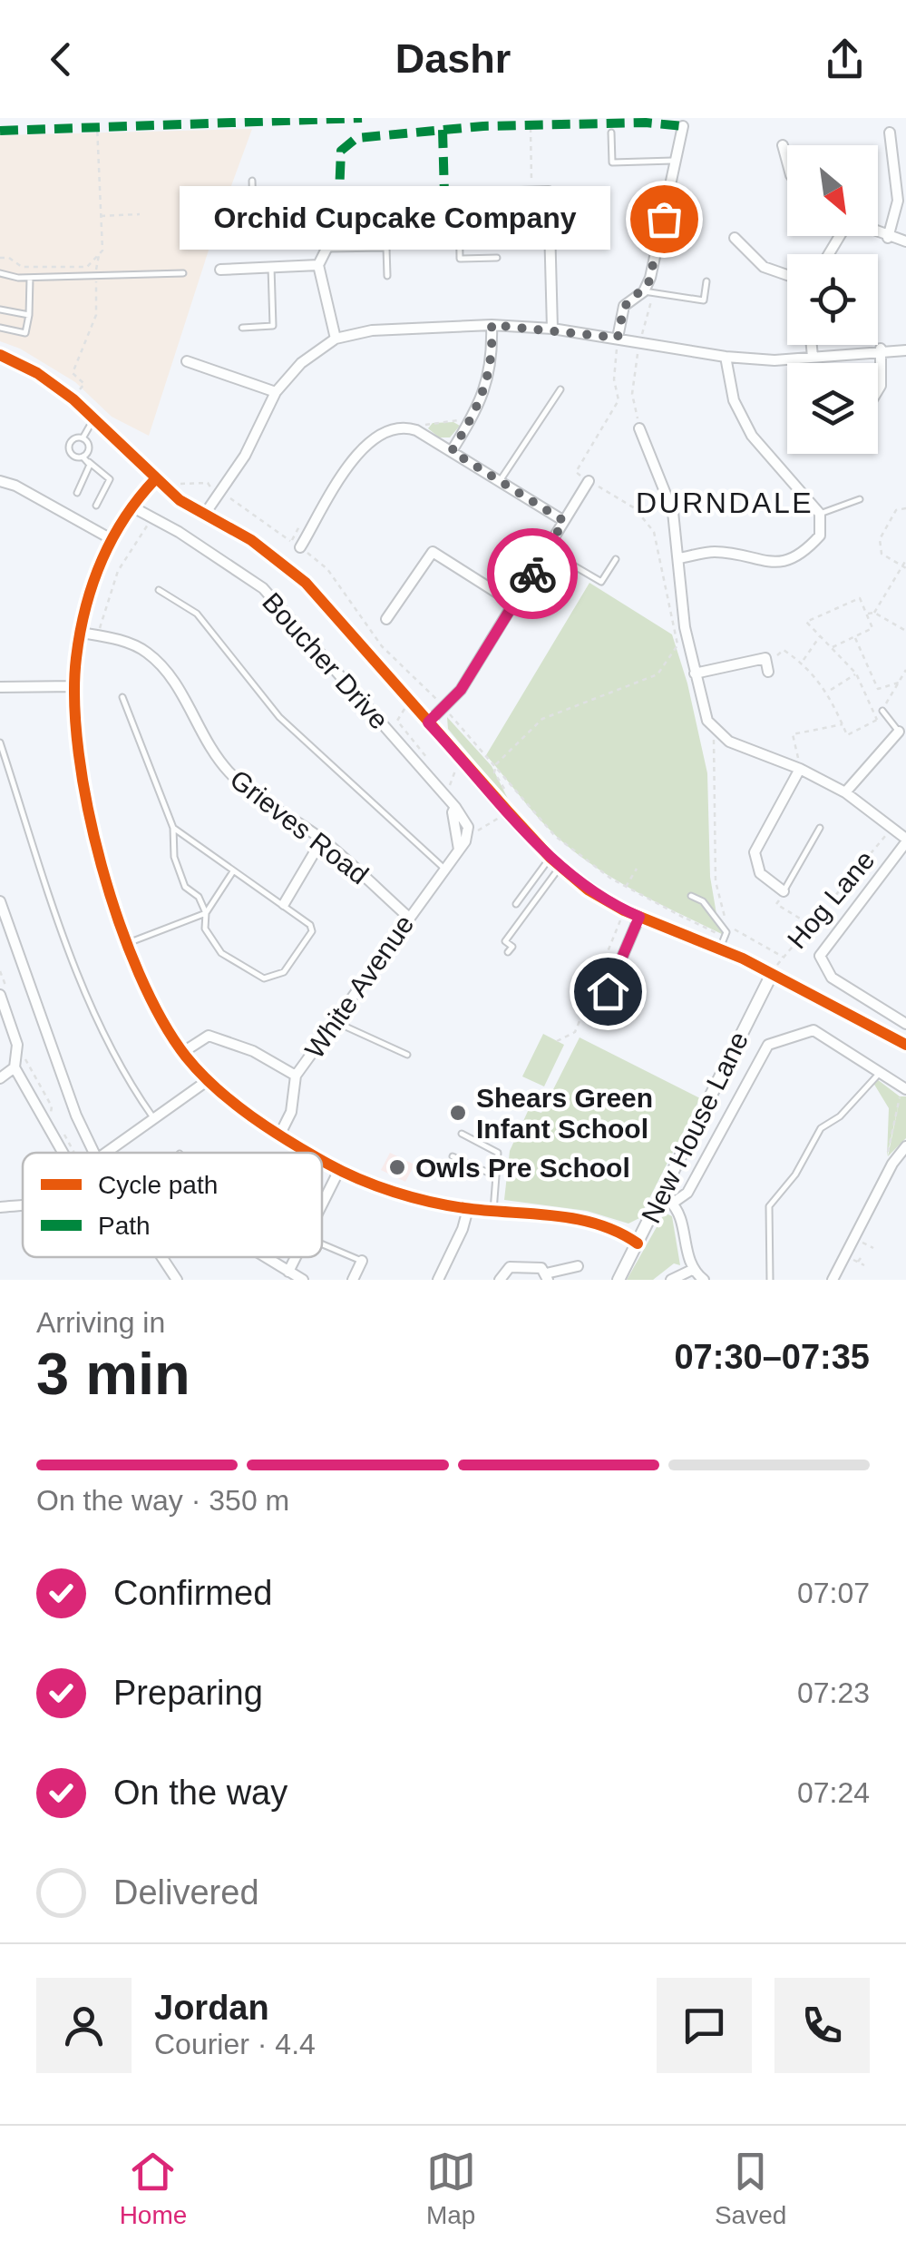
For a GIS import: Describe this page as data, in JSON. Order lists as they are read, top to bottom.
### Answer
{
  "streets": {
    "street": [
      "Boucher Drive",
      "Grieves Road",
      "White Avenue",
      "New House Lane"
    ],
    "path": ["Hog Lane"]
  },
  "crossings": [
    ["Boucher Drive", "White Avenue"],
    ["Grieves Road", "White Avenue"],
    ["Hog Lane", "New House Lane"]
  ],
  "districts": ["DURNDALE"],
  "places": ["Orchid Cupcake Company", "Shears Green Infant School", "Owls Pre School"],
  "legend": ["Cycle path", "Path"],
  "north": "bottom right",
  "page": {
    "header": "Dashr",
    "bubble": "Orchid Cupcake Company",
    "heading": ["3 min", "Arriving in", "07:30–07:35"],
    "panel": ["Jordan", "Courier · 4.4"],
    "bar": "On the way · 350 m",
    "list": [
      ["Confirmed", "07:07"],
      ["Preparing", "07:23"],
      ["On the way", "07:24"],
      "Delivered"
    ],
    "tabs": ["Home", "Map", "Saved"]
  }
}
